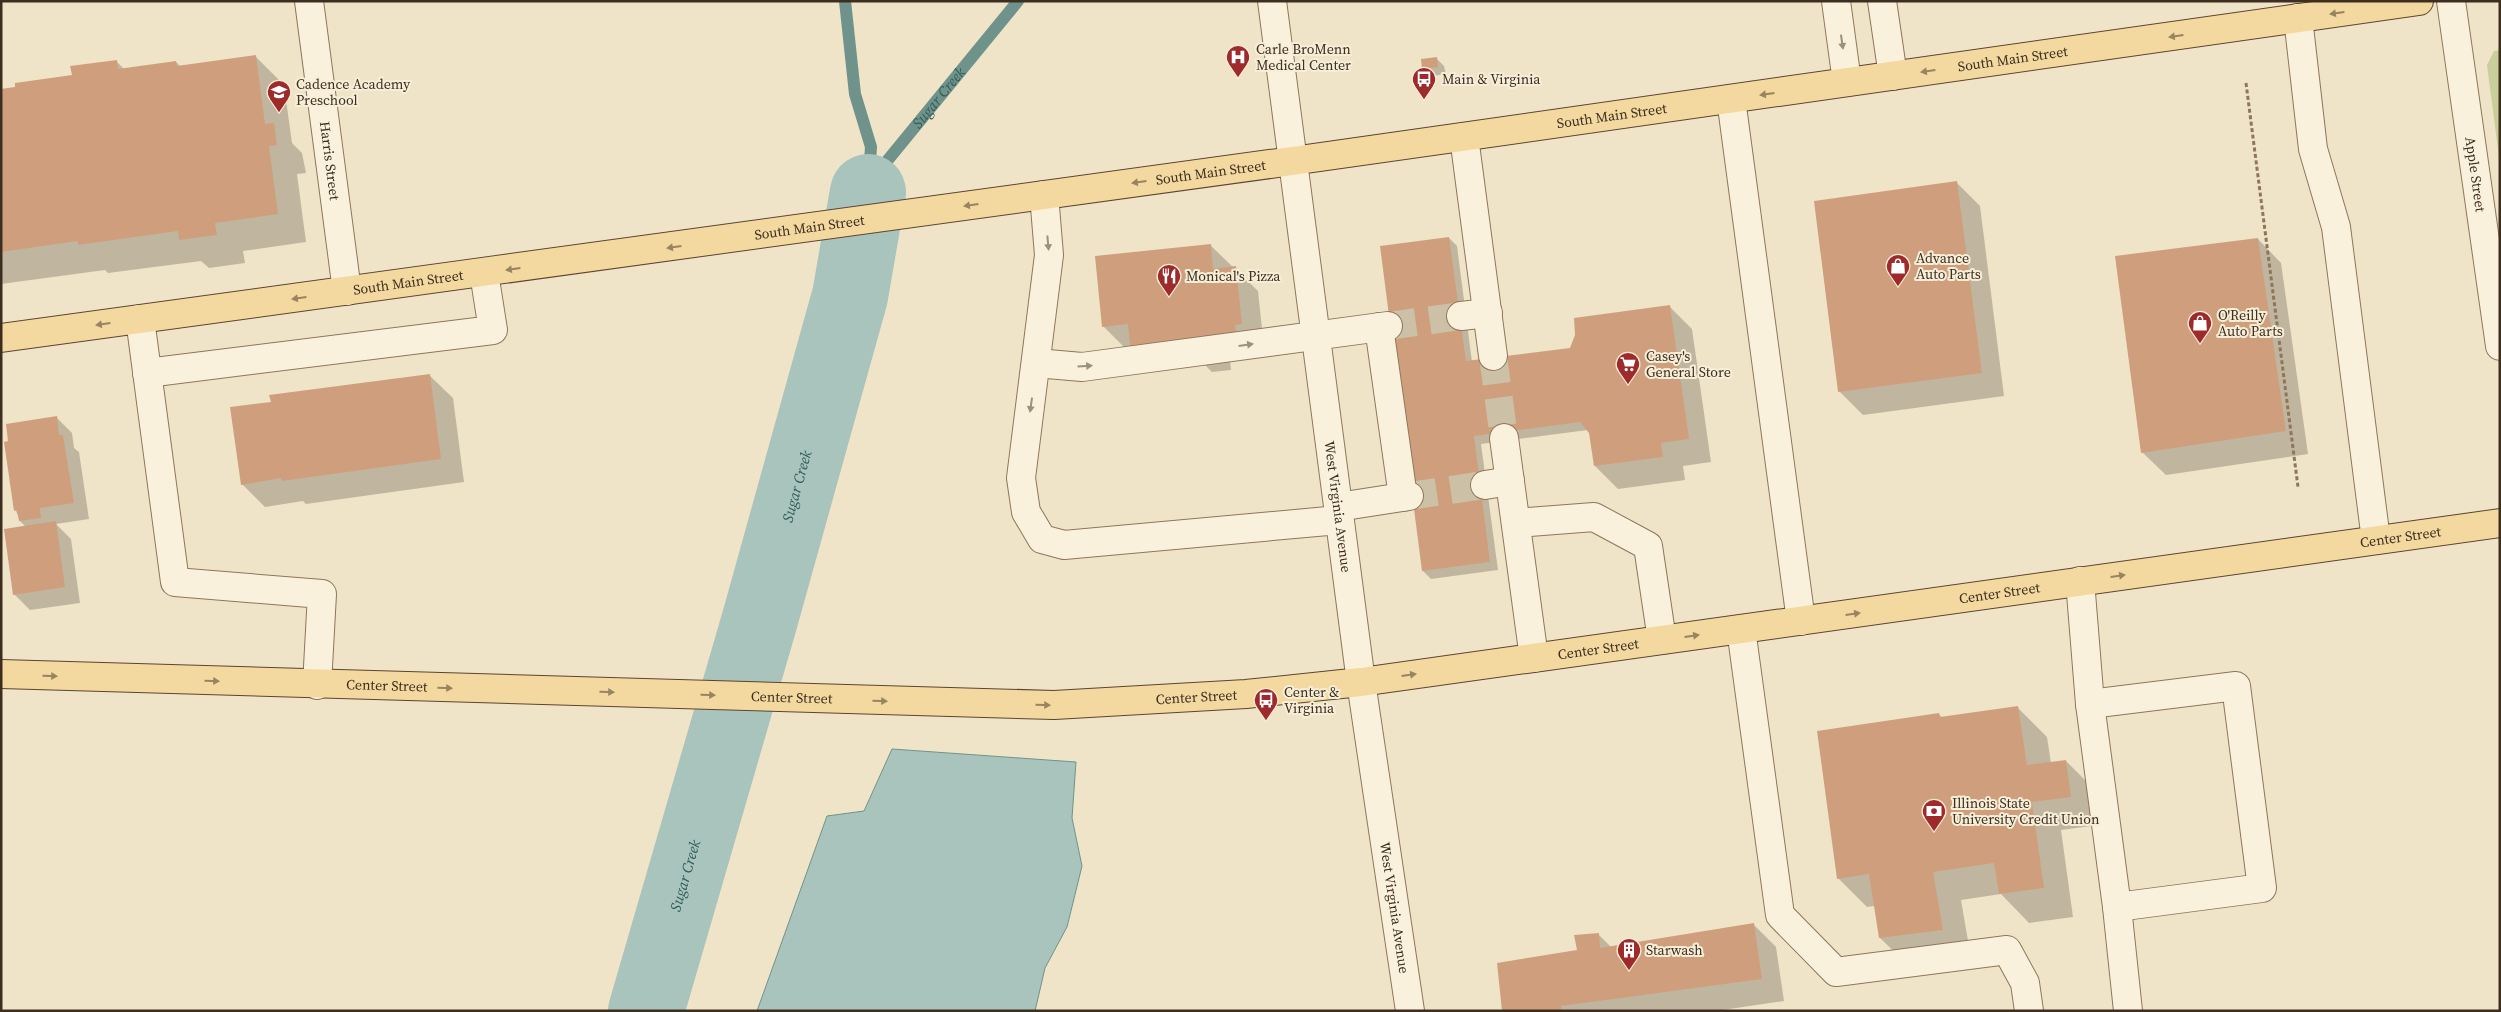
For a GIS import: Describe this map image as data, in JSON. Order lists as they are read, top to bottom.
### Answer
{
  "streets": {
    "main road": ["South Main Street", "Center Street"],
    "street": ["Harris Street", "Apple Street", "West Virginia Avenue"]
  },
  "crossings": [
    ["South Main Street", "Harris Street"],
    ["South Main Street", "West Virginia Avenue"],
    ["West Virginia Avenue", "Center Street"]
  ],
  "one_way": ["South Main Street", "Center Street"],
  "water": ["Sugar Creek"],
  "places": {
    "hospital": ["Carle BroMenn Medical Center"],
    "bus stop": ["Main & Virginia", "Center & Virginia"],
    "school or university": ["Cadence Academy Preschool"],
    "shop": ["Advance Auto Parts", "O'Reilly Auto Parts"],
    "restaurant": ["Monical's Pizza"],
    "supermarket": ["Casey's General Store"],
    "bank": ["Illinois State University Credit Union"],
    "building": ["Starwash"]
  }
}
